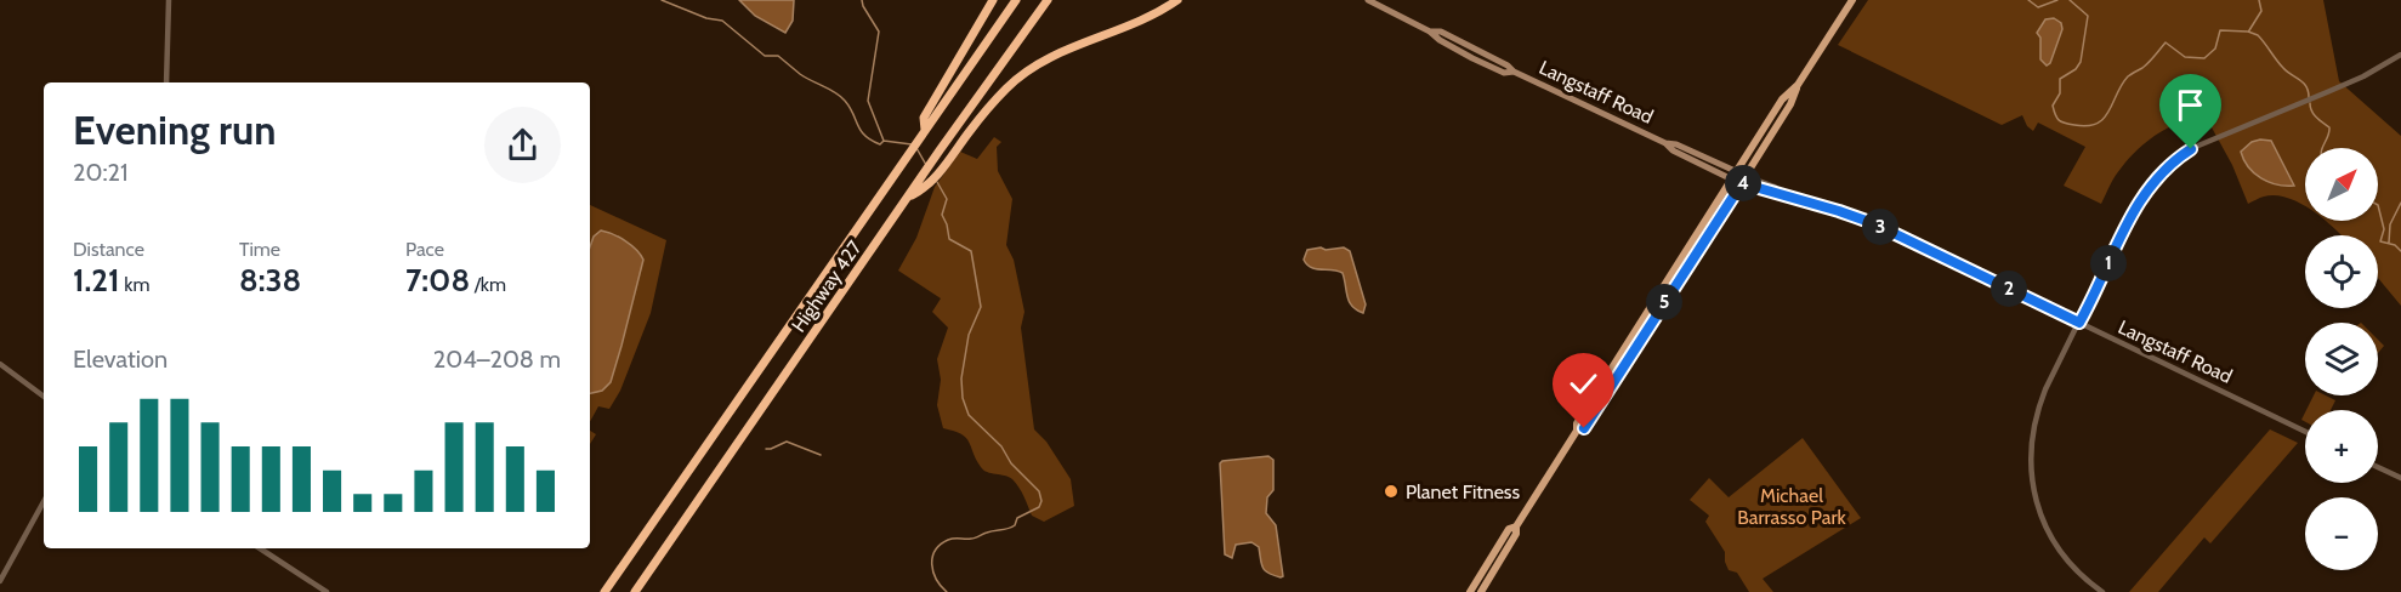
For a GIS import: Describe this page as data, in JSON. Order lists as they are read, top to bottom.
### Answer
{
  "streets": {
    "highway": ["Highway 427"],
    "main road": ["Langstaff Road"]
  },
  "parks": ["Michael Barrasso Park"],
  "places": ["Planet Fitness"],
  "north": "top right",
  "page": {
    "heading": ["Evening run", "20:21"],
    "map_buttons": ["+", "−"],
    "pins": [
      "4",
      "3",
      "1",
      "2",
      "5"
    ],
    "stats": [
      ["Distance", "1.21 km"],
      ["Time", "8:38"],
      ["Pace", "7:08 /km"]
    ],
    "chart": ["Elevation", "204–208 m"]
  }
}
